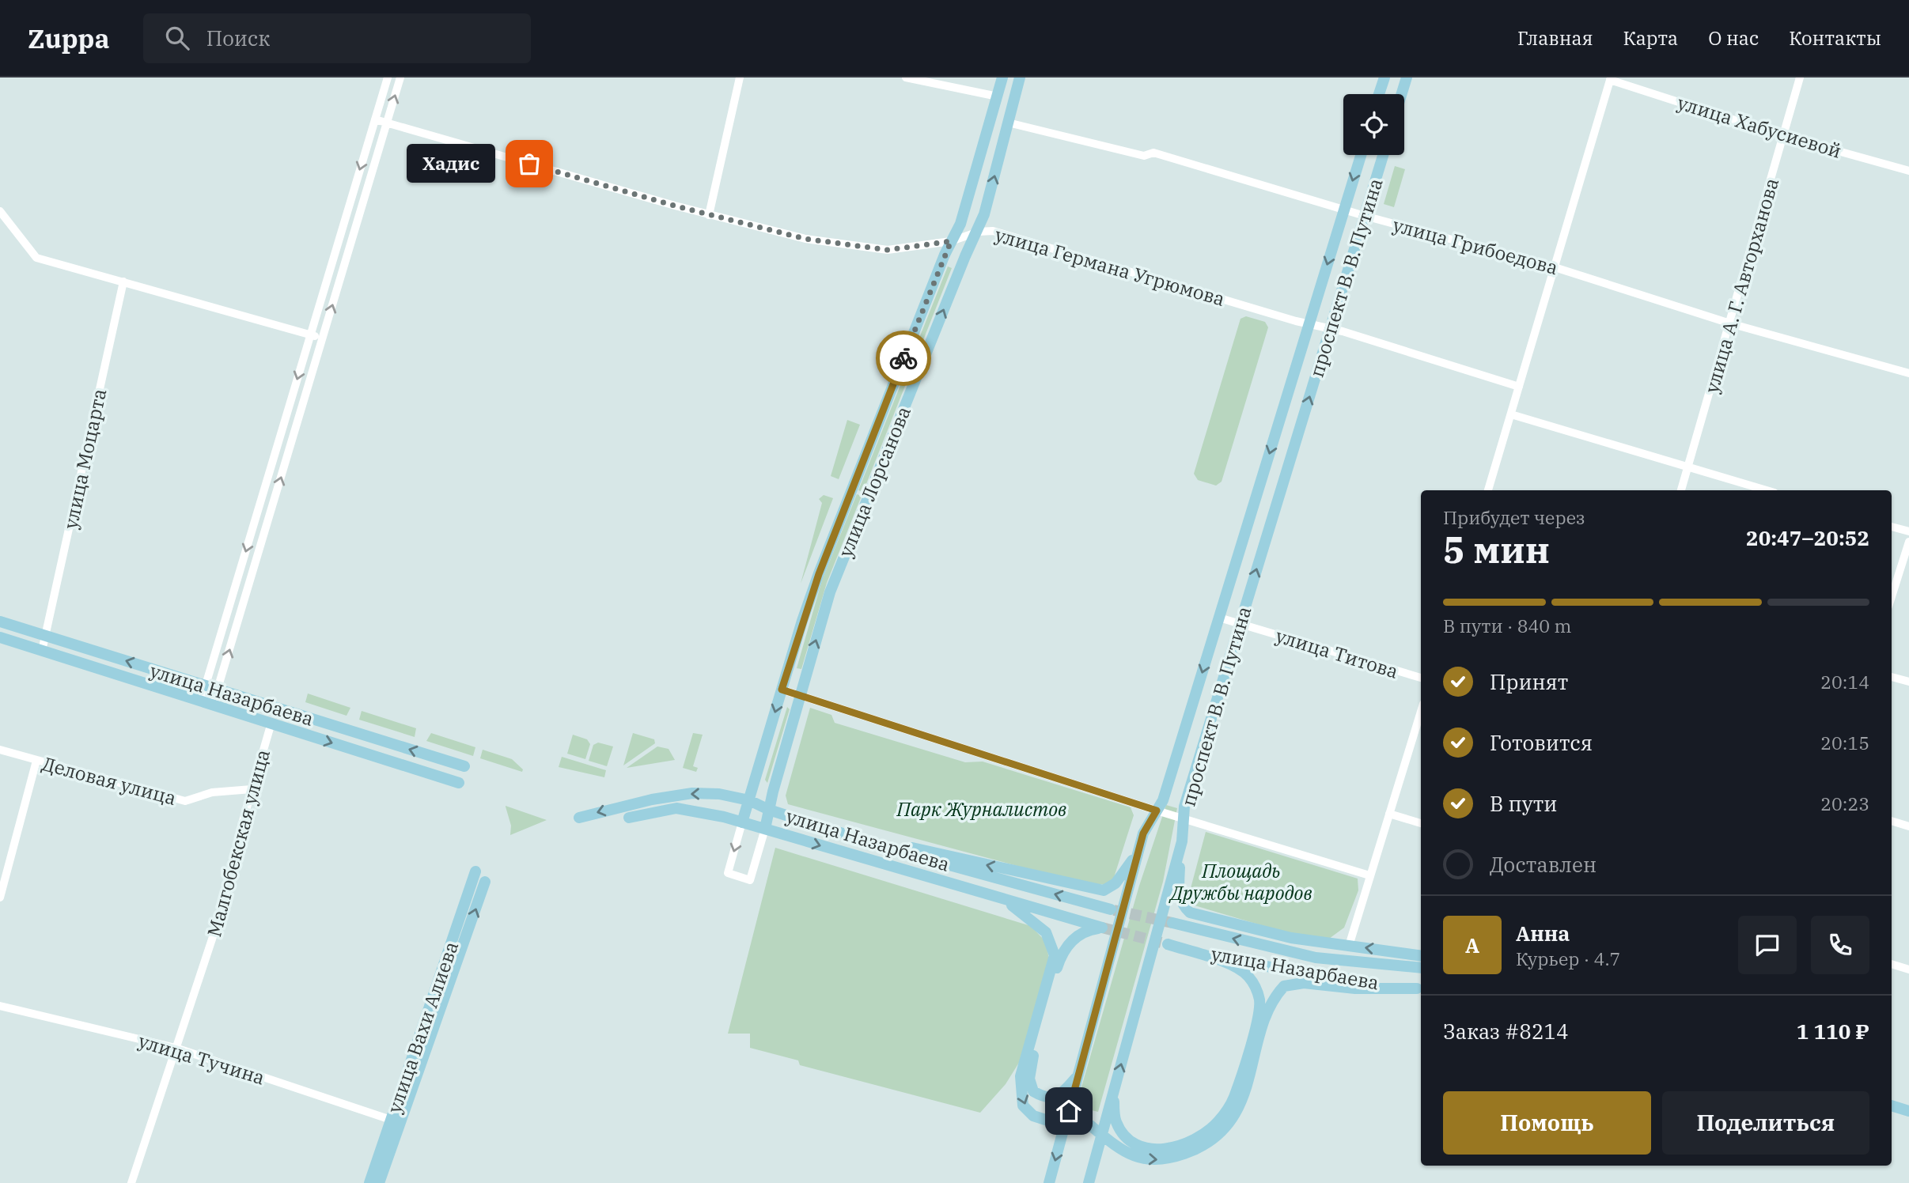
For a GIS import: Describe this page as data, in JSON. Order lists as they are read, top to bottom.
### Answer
{
  "streets": {
    "main road": [
      "проспект В. В. Путина",
      "улица Лорсанова",
      "улица Назарбаева",
      "улица Вахи Алиева"
    ],
    "street": [
      "улица Хабусиевой",
      "улица Грибоедова",
      "улица Германа Угрюмова",
      "улица А. Г. Авторханова",
      "улица Моцарта",
      "улица Титова",
      "Деловая улица",
      "Малгобекская улица",
      "улица Тучина"
    ]
  },
  "crossings": [
    ["улица Хабусиевой", "улица А. Г. Авторханова"],
    ["улица Грибоедова", "проспект В. В. Путина"],
    ["улица Грибоедова", "улица А. Г. Авторханова"],
    ["улица Грибоедова", "улица Лорсанова"],
    ["улица Германа Угрюмова", "проспект В. В. Путина"],
    ["улица Германа Угрюмова", "улица Лорсанова"],
    ["проспект В. В. Путина", "улица Титова"],
    ["проспект В. В. Путина", "улица Назарбаева"],
    ["улица Моцарта", "улица Назарбаева"],
    ["улица Лорсанова", "улица Назарбаева"],
    ["улица Назарбаева", "Малгобекская улица"],
    ["Деловая улица", "Малгобекская улица"],
    ["Малгобекская улица", "улица Тучина"],
    ["улица Вахи Алиева", "улица Тучина"]
  ],
  "parks": ["Парк Журналистов", "Площадь Дружбы народов"],
  "places": ["Хадис"],
  "page": {
    "header": "Zuppa",
    "search": "Поиск",
    "nav": [
      "Главная",
      "Карта",
      "О нас",
      "Контакты"
    ],
    "bubble": "Хадис",
    "heading": ["5 мин", "Прибудет через", "20:47–20:52"],
    "panel": [
      "Анна",
      "Курьер · 4.7",
      "Заказ #8214",
      "1 110 ₽"
    ],
    "bar": "В пути · 840 m",
    "list": [
      ["Принят", "20:14"],
      ["Готовится", "20:15"],
      ["В пути", "20:23"],
      "Доставлен"
    ],
    "round": "А",
    "buttons": ["Помощь", "Поделиться"]
  }
}
